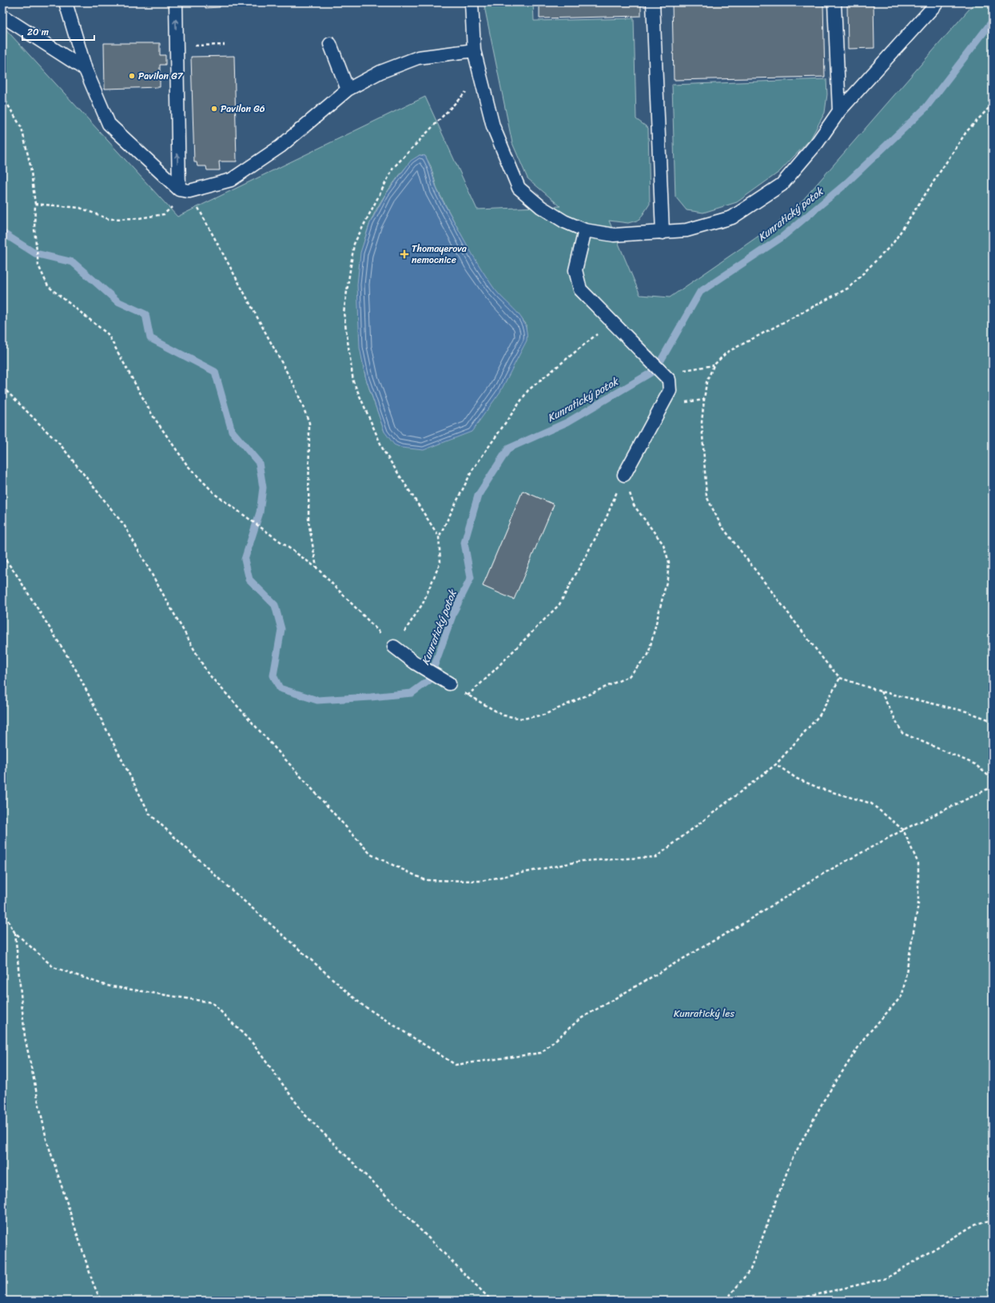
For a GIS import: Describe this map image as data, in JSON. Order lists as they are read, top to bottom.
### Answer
{
  "water": ["Kunratický potok"],
  "parks": ["Kunratický les"],
  "places": {
    "other": ["Pavilon G7", "Pavilon G6"],
    "health": ["Thomayerova nemocnice"]
  },
  "scale_bar": "20 m"
}
